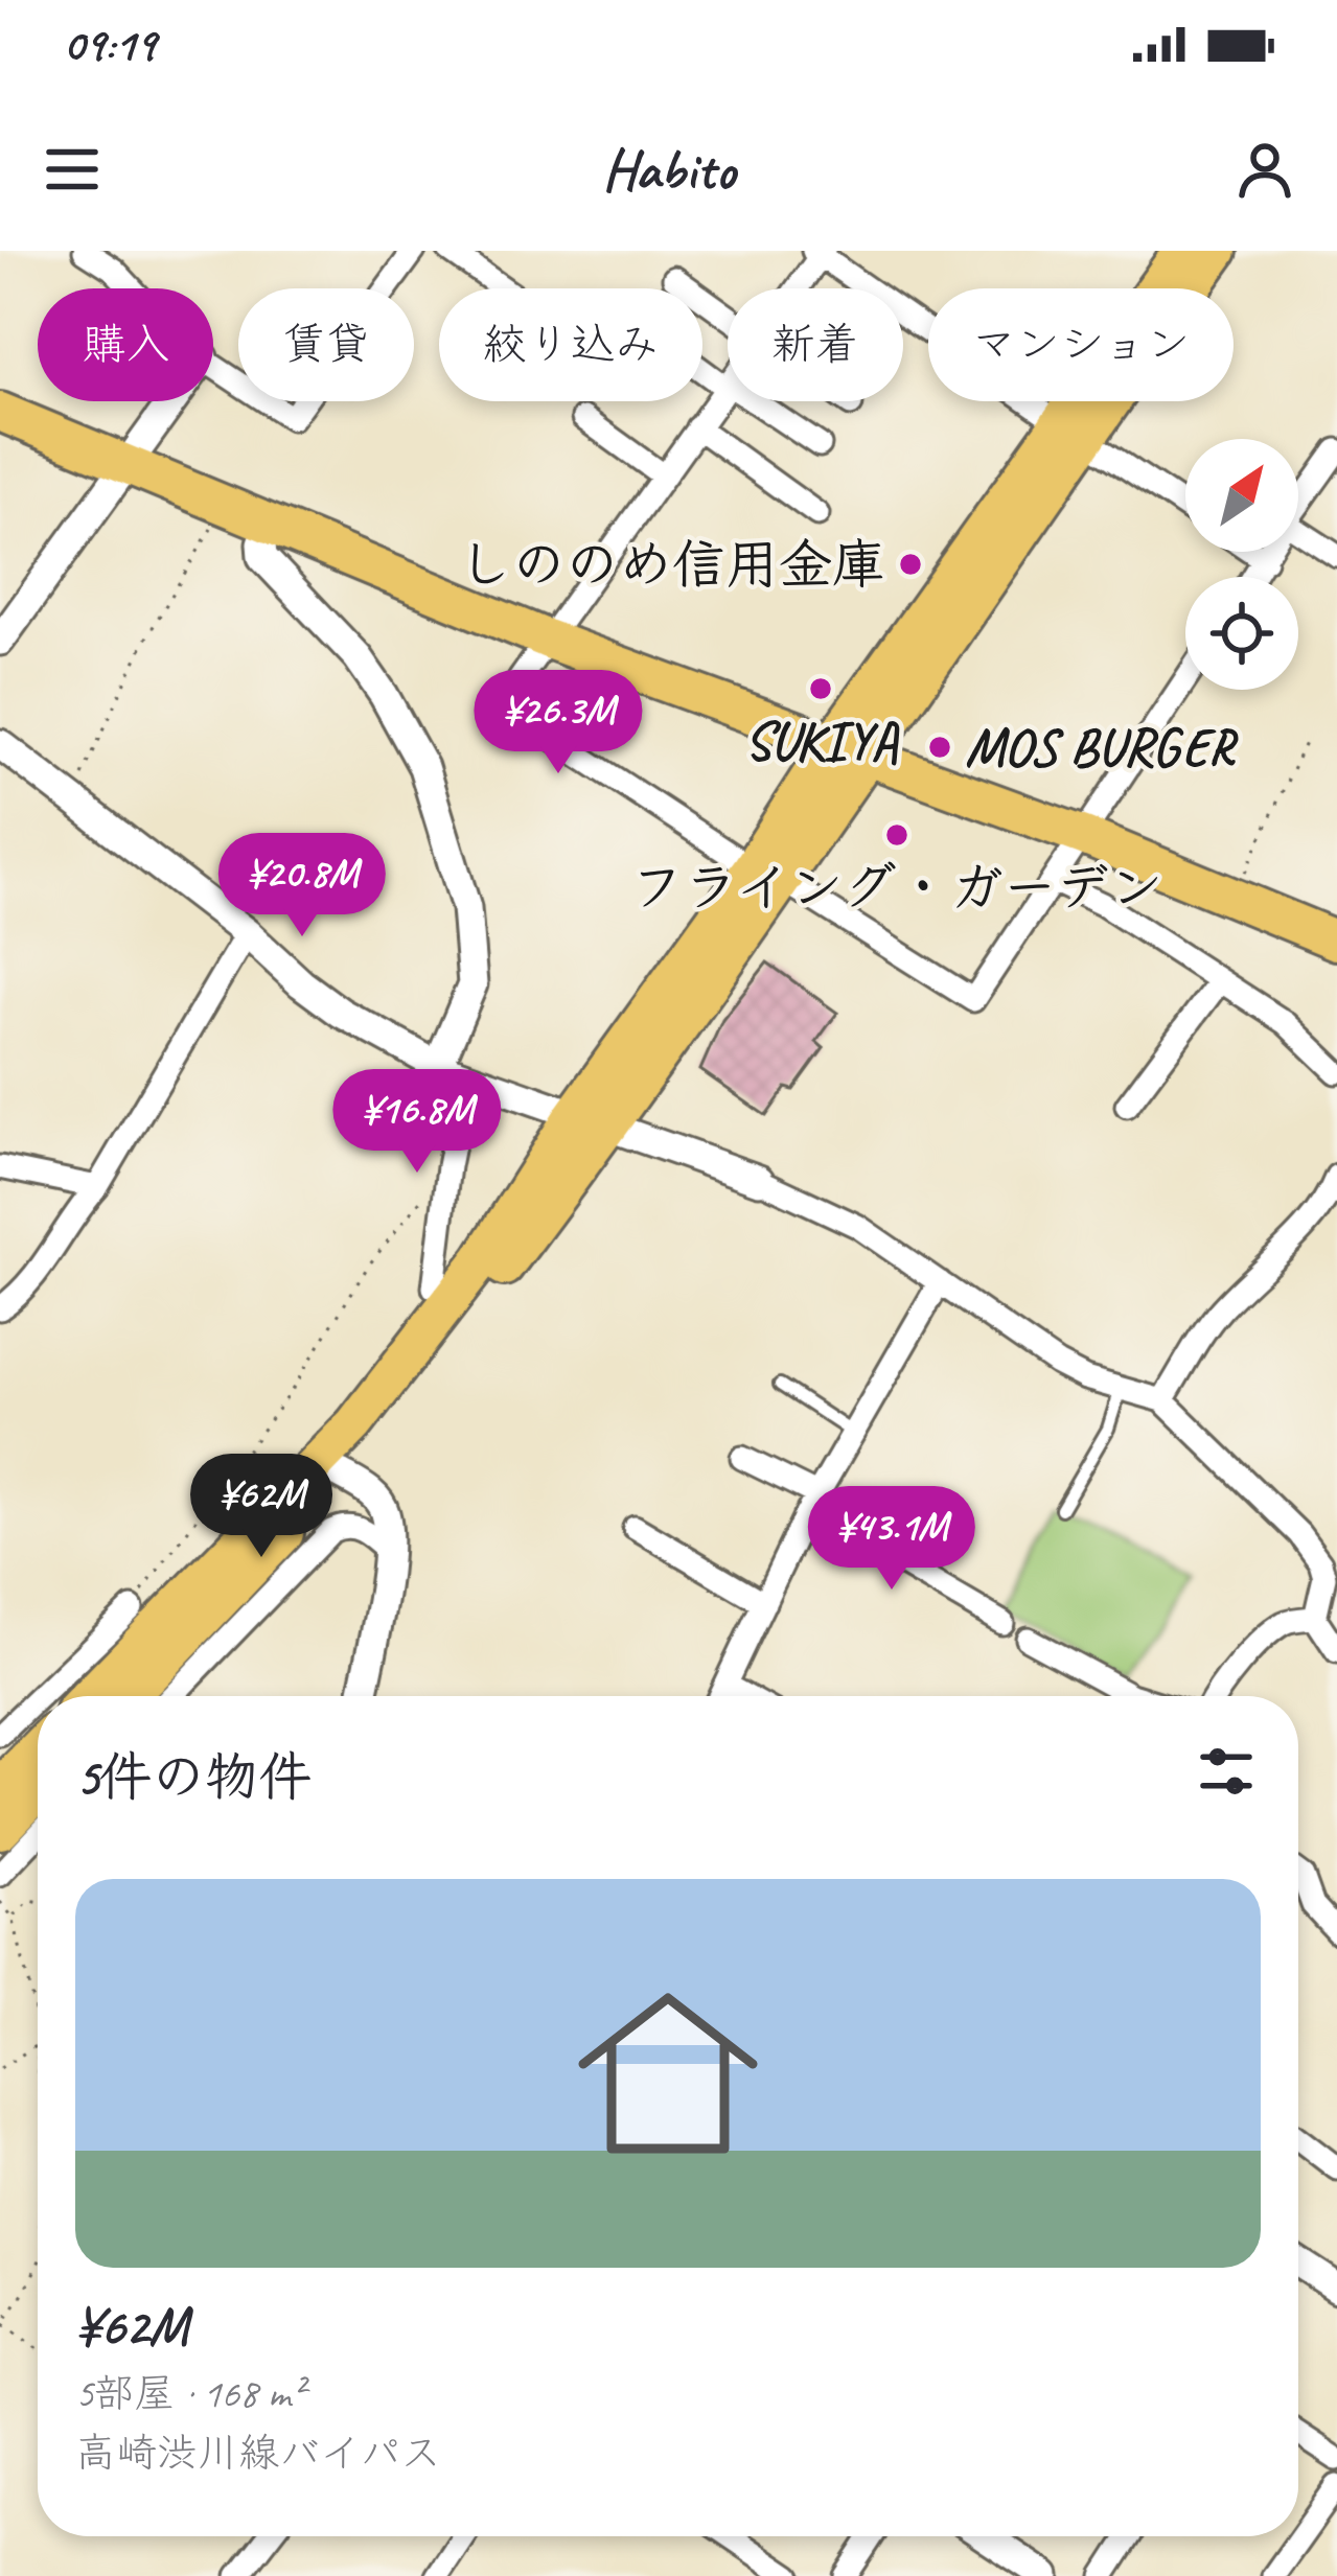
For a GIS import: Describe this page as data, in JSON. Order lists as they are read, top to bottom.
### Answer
{
  "places": [
    "しののめ信用金庫",
    "SUKIYA",
    "MOS BURGER",
    "フライング・ガーデン"
  ],
  "north": "top right",
  "page": {
    "status": "09:19",
    "header": "Habito",
    "chip": [
      "購入",
      "賃貸",
      "絞り込み",
      "新着",
      "マンション"
    ],
    "price": [
      "¥26.3M",
      "¥20.8M",
      "¥16.8M",
      "¥62M",
      "¥43.1M"
    ],
    "heading": "5件の物件",
    "list": [
      {
        "name": "¥62M",
        "note": "5部屋 · 168 m² · 高崎渋川線バイパス"
      }
    ]
  }
}
